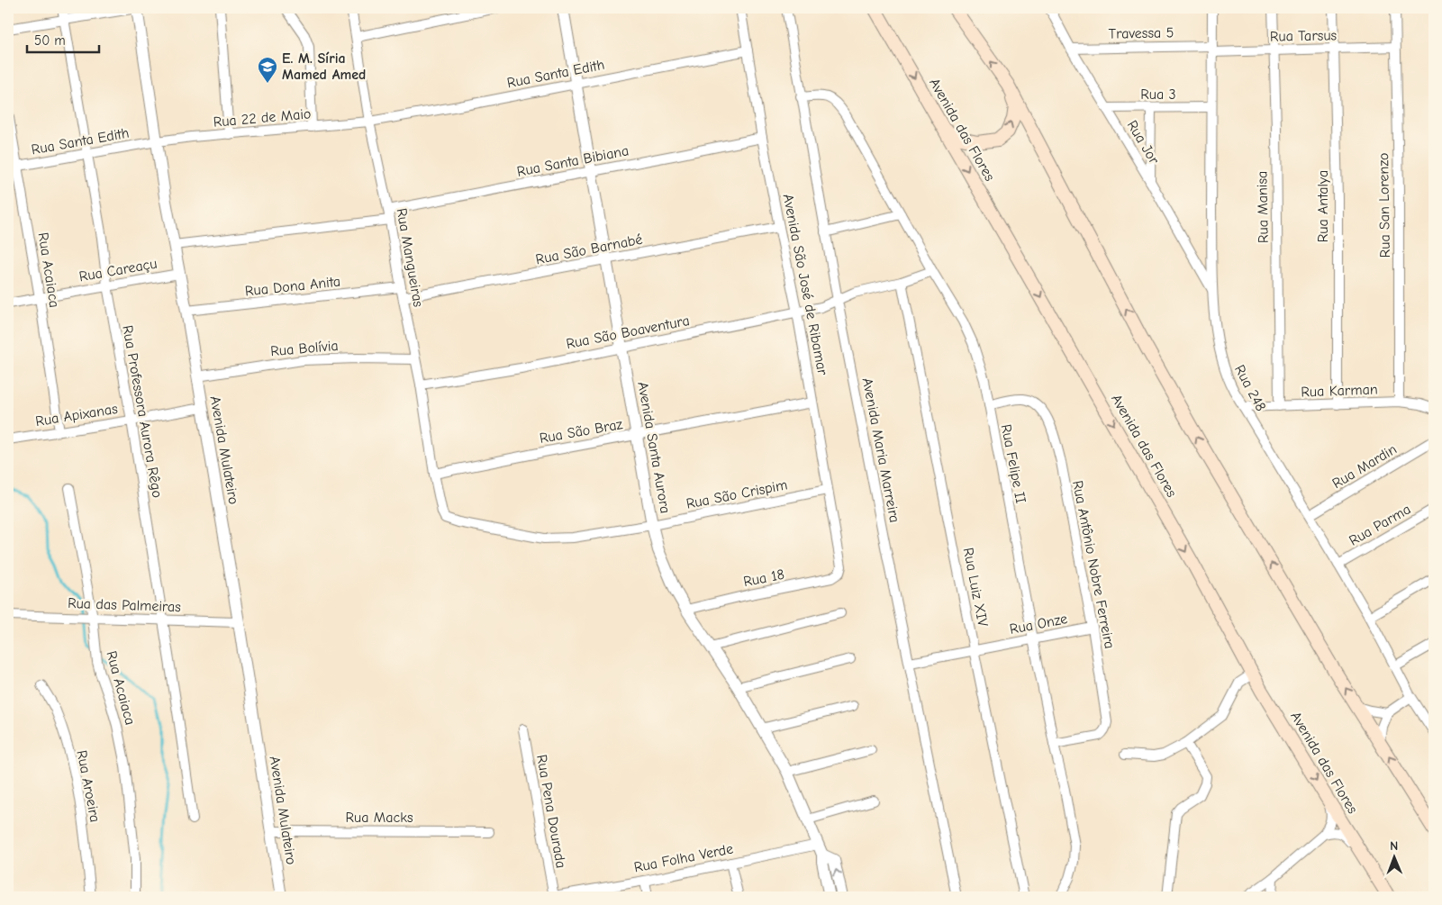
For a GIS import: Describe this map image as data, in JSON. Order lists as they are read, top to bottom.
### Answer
{
  "streets": {
    "main road": ["Avenida das Flores"],
    "street": [
      "Travessa 5",
      "Rua Tarsus",
      "Rua Santa Edith",
      "Rua 3",
      "Rua 22 de Maio",
      "Rua Jor",
      "Rua Santa Bibiana",
      "Rua San Lorenzo",
      "Rua Antalya",
      "Rua Manisa",
      "Rua São Barnabé",
      "Rua Mangueiras",
      "Rua Acaiaca",
      "Rua Careaçu",
      "Avenida São José de Ribamar",
      "Rua Dona Anita",
      "Rua São Boaventura",
      "Rua Bolívia",
      "Rua 248",
      "Rua Karman",
      "Rua Professora Aurora Rêgo",
      "Rua Apixanas",
      "Rua São Braz",
      "Avenida Santa Aurora",
      "Avenida Mulateiro",
      "Avenida Maria Marreira",
      "Rua Felipe II",
      "Rua Mardin",
      "Rua São Crispim",
      "Rua Parma",
      "Rua Antônio Nobre Ferreira",
      "Rua 18",
      "Rua Luiz XIV",
      "Rua das Palmeiras",
      "Rua Onze",
      "Rua Aroeira",
      "Rua Pena Dourada",
      "Rua Macks",
      "Rua Folha Verde"
    ]
  },
  "crossings": [
    ["Travessa 5", "Rua Tarsus"],
    ["Travessa 5", "Rua Jor"],
    ["Travessa 5", "Rua 248"],
    ["Rua Tarsus", "Rua San Lorenzo"],
    ["Rua Tarsus", "Rua Antalya"],
    ["Rua Tarsus", "Rua Manisa"],
    ["Rua Tarsus", "Rua 248"],
    ["Rua Santa Edith", "Rua 22 de Maio"],
    ["Rua Santa Edith", "Rua Mangueiras"],
    ["Rua Santa Edith", "Rua Acaiaca"],
    ["Rua Santa Edith", "Avenida São José de Ribamar"],
    ["Rua Santa Edith", "Rua Professora Aurora Rêgo"],
    ["Rua Santa Edith", "Avenida Santa Aurora"],
    ["Rua Santa Edith", "Avenida Mulateiro"],
    ["Rua 3", "Rua Jor"],
    ["Rua 3", "Rua 248"],
    ["Rua 22 de Maio", "Rua Mangueiras"],
    ["Rua 22 de Maio", "Avenida Mulateiro"],
    ["Rua Jor", "Rua 248"],
    ["Rua Santa Bibiana", "Rua Mangueiras"],
    ["Rua Santa Bibiana", "Avenida São José de Ribamar"],
    ["Rua Santa Bibiana", "Avenida Santa Aurora"],
    ["Rua Santa Bibiana", "Avenida Mulateiro"],
    ["Rua San Lorenzo", "Rua Karman"],
    ["Rua Antalya", "Rua Karman"],
    ["Rua Manisa", "Rua Karman"],
    ["Rua São Barnabé", "Rua Mangueiras"],
    ["Rua São Barnabé", "Avenida São José de Ribamar"],
    ["Rua São Barnabé", "Avenida Santa Aurora"],
    ["Rua Mangueiras", "Rua Dona Anita"],
    ["Rua Mangueiras", "Rua São Boaventura"],
    ["Rua Mangueiras", "Rua Bolívia"],
    ["Rua Mangueiras", "Rua São Braz"],
    ["Rua Mangueiras", "Rua São Crispim"],
    ["Rua Acaiaca", "Rua Careaçu"],
    ["Rua Acaiaca", "Rua Apixanas"],
    ["Rua Acaiaca", "Rua das Palmeiras"],
    ["Rua Careaçu", "Rua Professora Aurora Rêgo"],
    ["Rua Careaçu", "Avenida Mulateiro"],
    ["Avenida São José de Ribamar", "Rua São Boaventura"],
    ["Avenida São José de Ribamar", "Rua São Braz"],
    ["Avenida São José de Ribamar", "Rua São Crispim"],
    ["Avenida São José de Ribamar", "Rua 18"],
    ["Rua Dona Anita", "Avenida Mulateiro"],
    ["Rua São Boaventura", "Avenida Santa Aurora"],
    ["Rua São Boaventura", "Avenida Maria Marreira"],
    ["Rua São Boaventura", "Rua Felipe II"],
    ["Rua São Boaventura", "Rua Luiz XIV"],
    ["Rua Bolívia", "Avenida Mulateiro"],
    ["Rua 248", "Rua Karman"],
    ["Rua 248", "Rua Mardin"],
    ["Rua 248", "Rua Parma"],
    ["Rua Professora Aurora Rêgo", "Rua Apixanas"],
    ["Rua Professora Aurora Rêgo", "Rua das Palmeiras"],
    ["Rua Apixanas", "Avenida Mulateiro"],
    ["Rua São Braz", "Avenida Santa Aurora"],
    ["Avenida Santa Aurora", "Rua São Crispim"],
    ["Avenida Santa Aurora", "Rua 18"],
    ["Avenida Santa Aurora", "Rua Folha Verde"],
    ["Avenida Mulateiro", "Rua das Palmeiras"],
    ["Avenida Mulateiro", "Rua Macks"],
    ["Avenida Maria Marreira", "Rua Felipe II"],
    ["Avenida Maria Marreira", "Rua Onze"],
    ["Rua Felipe II", "Rua Antônio Nobre Ferreira"],
    ["Rua Felipe II", "Rua Onze"],
    ["Rua Antônio Nobre Ferreira", "Rua Onze"],
    ["Rua Luiz XIV", "Rua Onze"],
    ["Rua Pena Dourada", "Rua Folha Verde"]
  ],
  "places": {
    "school or university": ["E. M. Síria Mamed Amed"]
  },
  "scale_bar": "50 m",
  "north": "top"
}
